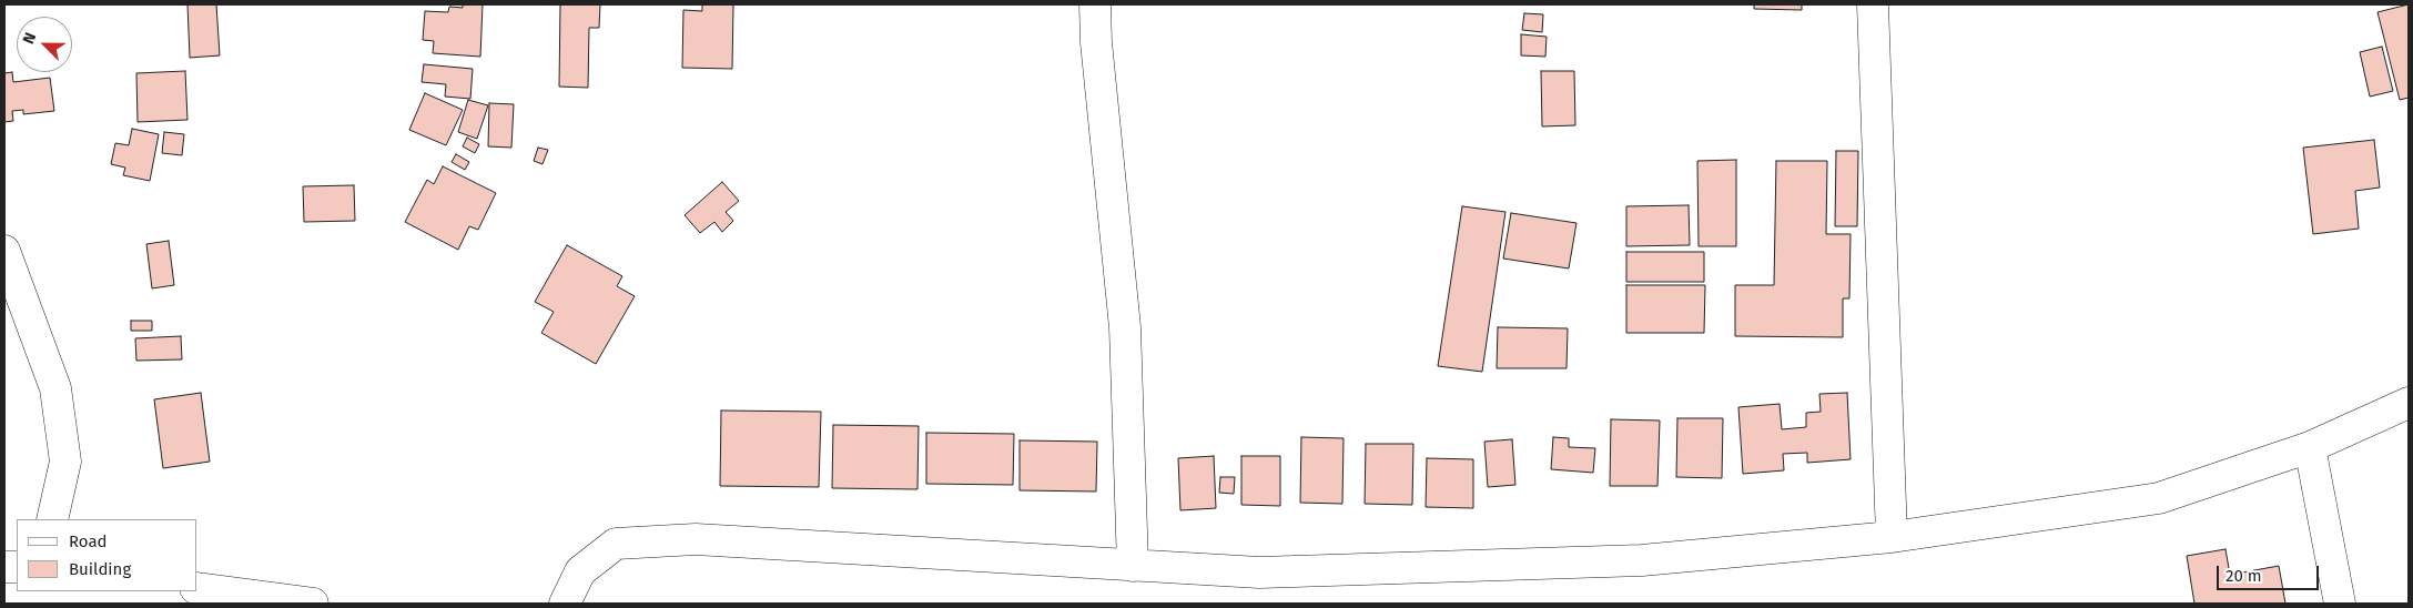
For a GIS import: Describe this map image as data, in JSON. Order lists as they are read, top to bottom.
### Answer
{
  "legend": ["Road", "Building"],
  "scale_bar": "20 m",
  "north": "top left"
}
